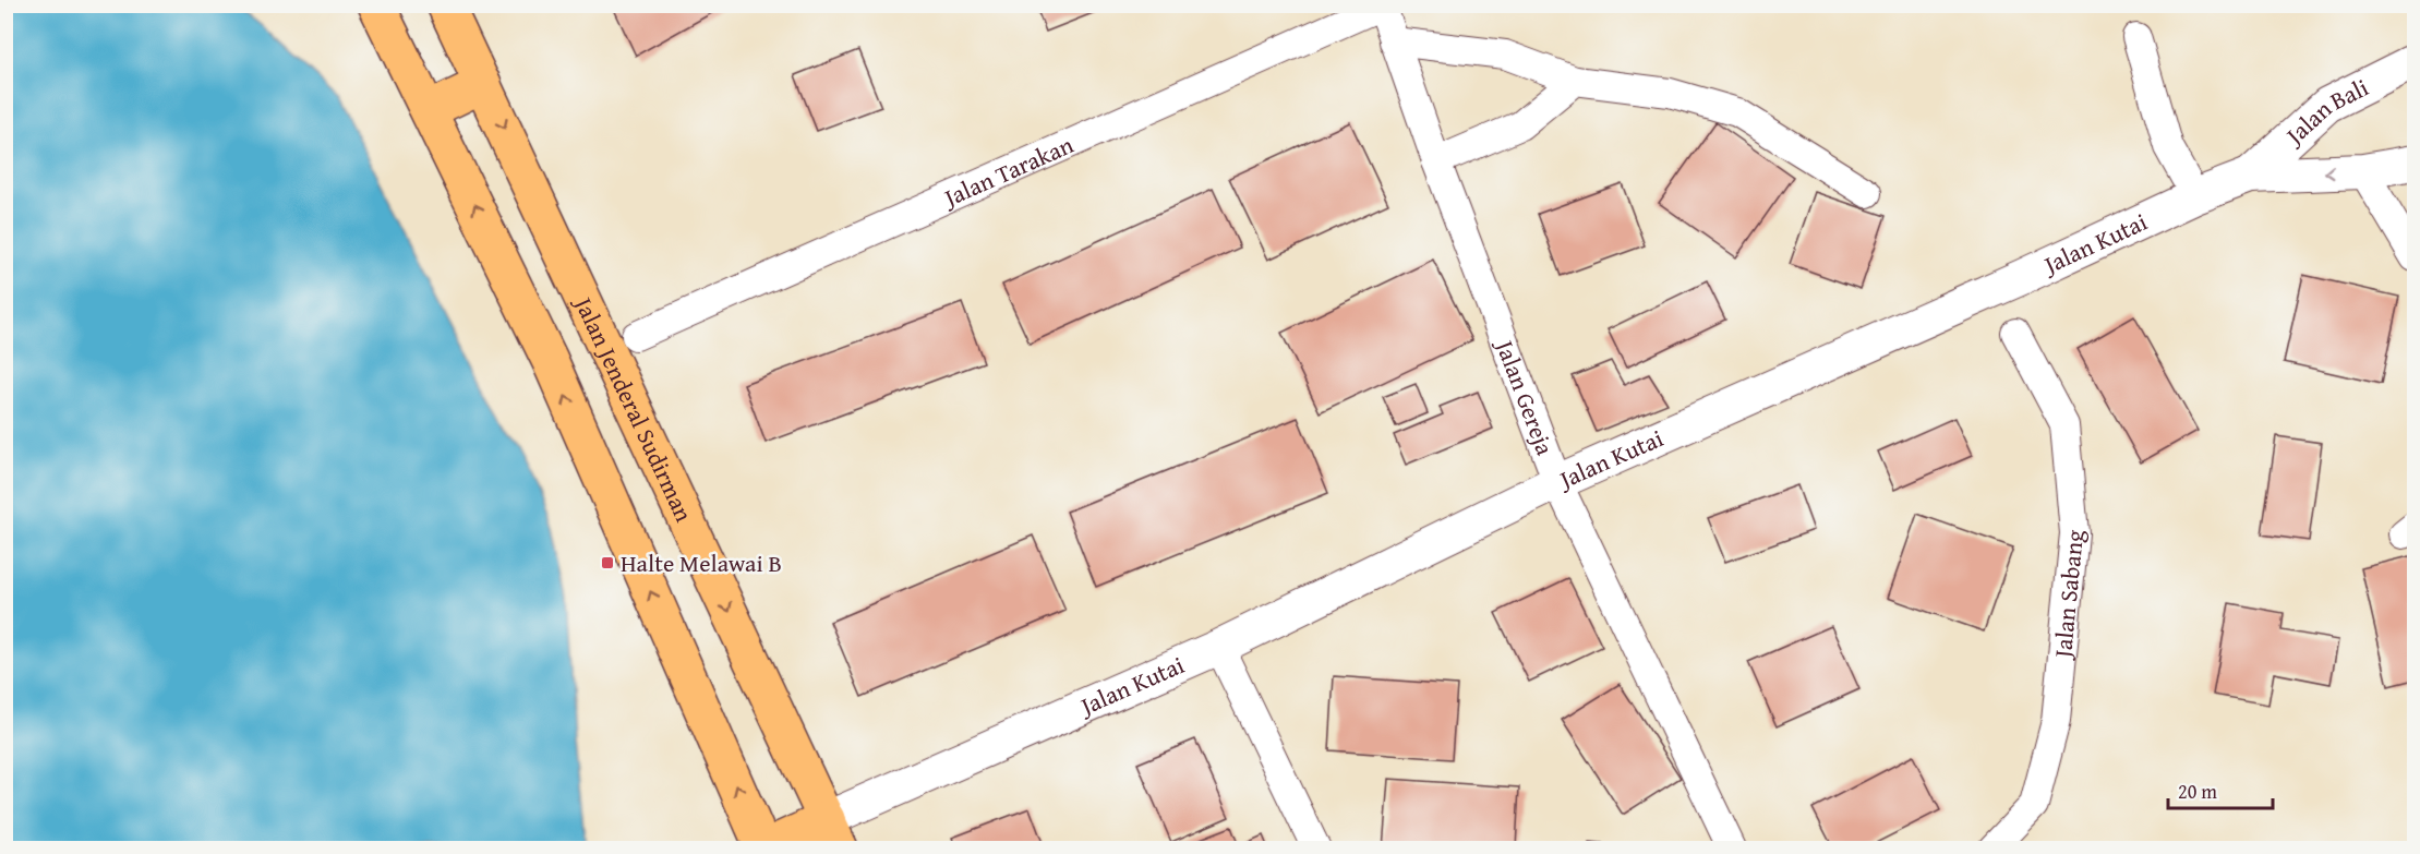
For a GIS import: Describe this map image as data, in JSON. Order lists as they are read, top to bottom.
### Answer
{
  "streets": {
    "highway": ["Jalan Jenderal Sudirman"],
    "street": [
      "Jalan Bali",
      "Jalan Tarakan",
      "Jalan Kutai",
      "Jalan Gereja",
      "Jalan Sabang"
    ]
  },
  "crossings": [
    ["Jalan Bali", "Jalan Kutai"],
    ["Jalan Tarakan", "Jalan Gereja"],
    ["Jalan Kutai", "Jalan Gereja"],
    ["Jalan Kutai", "Jalan Jenderal Sudirman"]
  ],
  "places": {
    "transit": ["Halte Melawai B"]
  },
  "scale_bar": "20 m"
}
